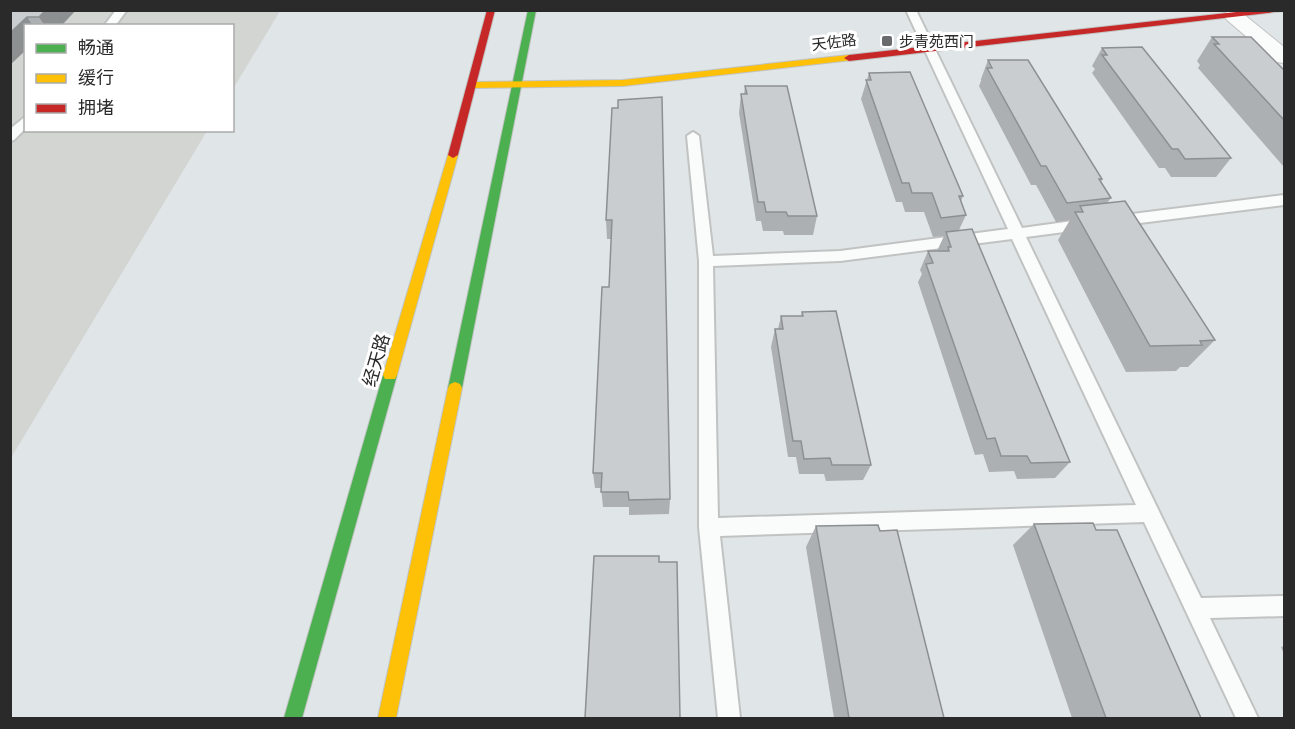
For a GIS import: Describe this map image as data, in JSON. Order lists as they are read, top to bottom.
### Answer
{
  "streets": {
    "main road": ["天佐路", "经天路"]
  },
  "crossings": [
    ["天佐路", "经天路"]
  ],
  "places": {
    "transit": ["步青苑西门"]
  },
  "legend": ["畅通", "缓行", "拥堵"]
}
